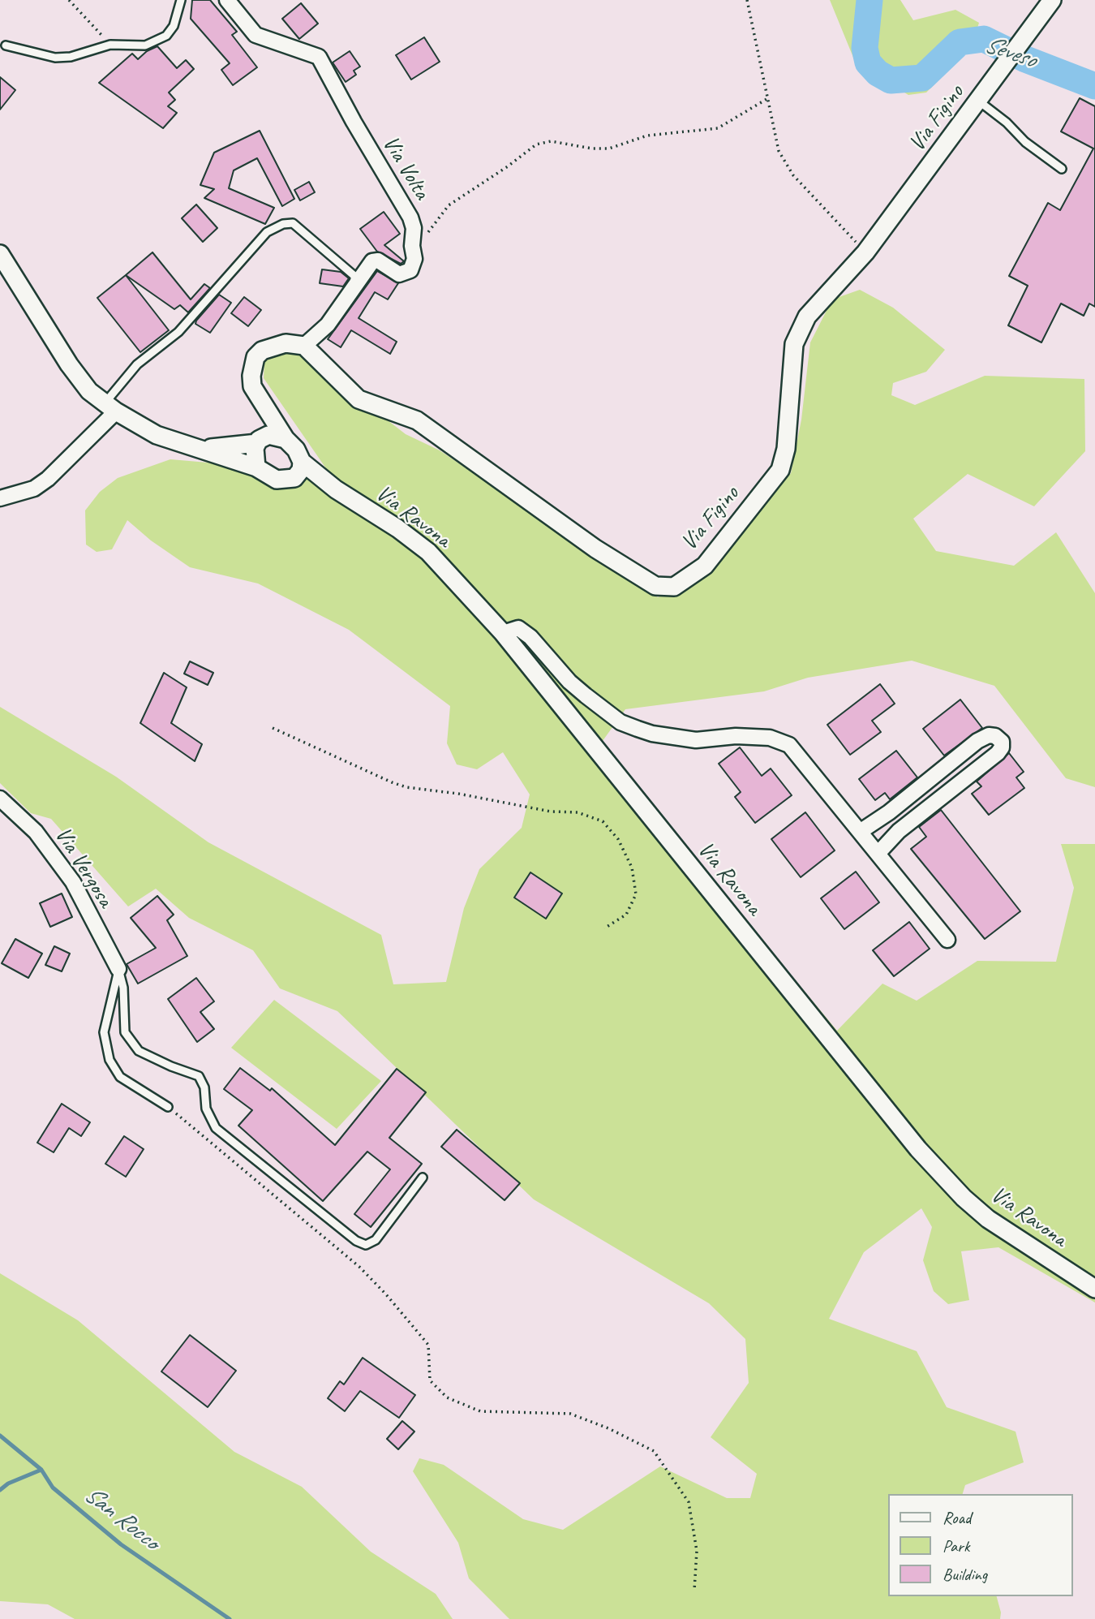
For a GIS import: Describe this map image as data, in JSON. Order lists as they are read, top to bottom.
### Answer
{
  "streets": {
    "street": [
      "Via Figino",
      "Via Volta",
      "Via Ravona",
      "Via Vergosa"
    ]
  },
  "crossings": [
    ["Via Figino", "Via Volta"]
  ],
  "water": ["Seveso", "San Rocco"],
  "legend": ["Road", "Park", "Building"]
}
